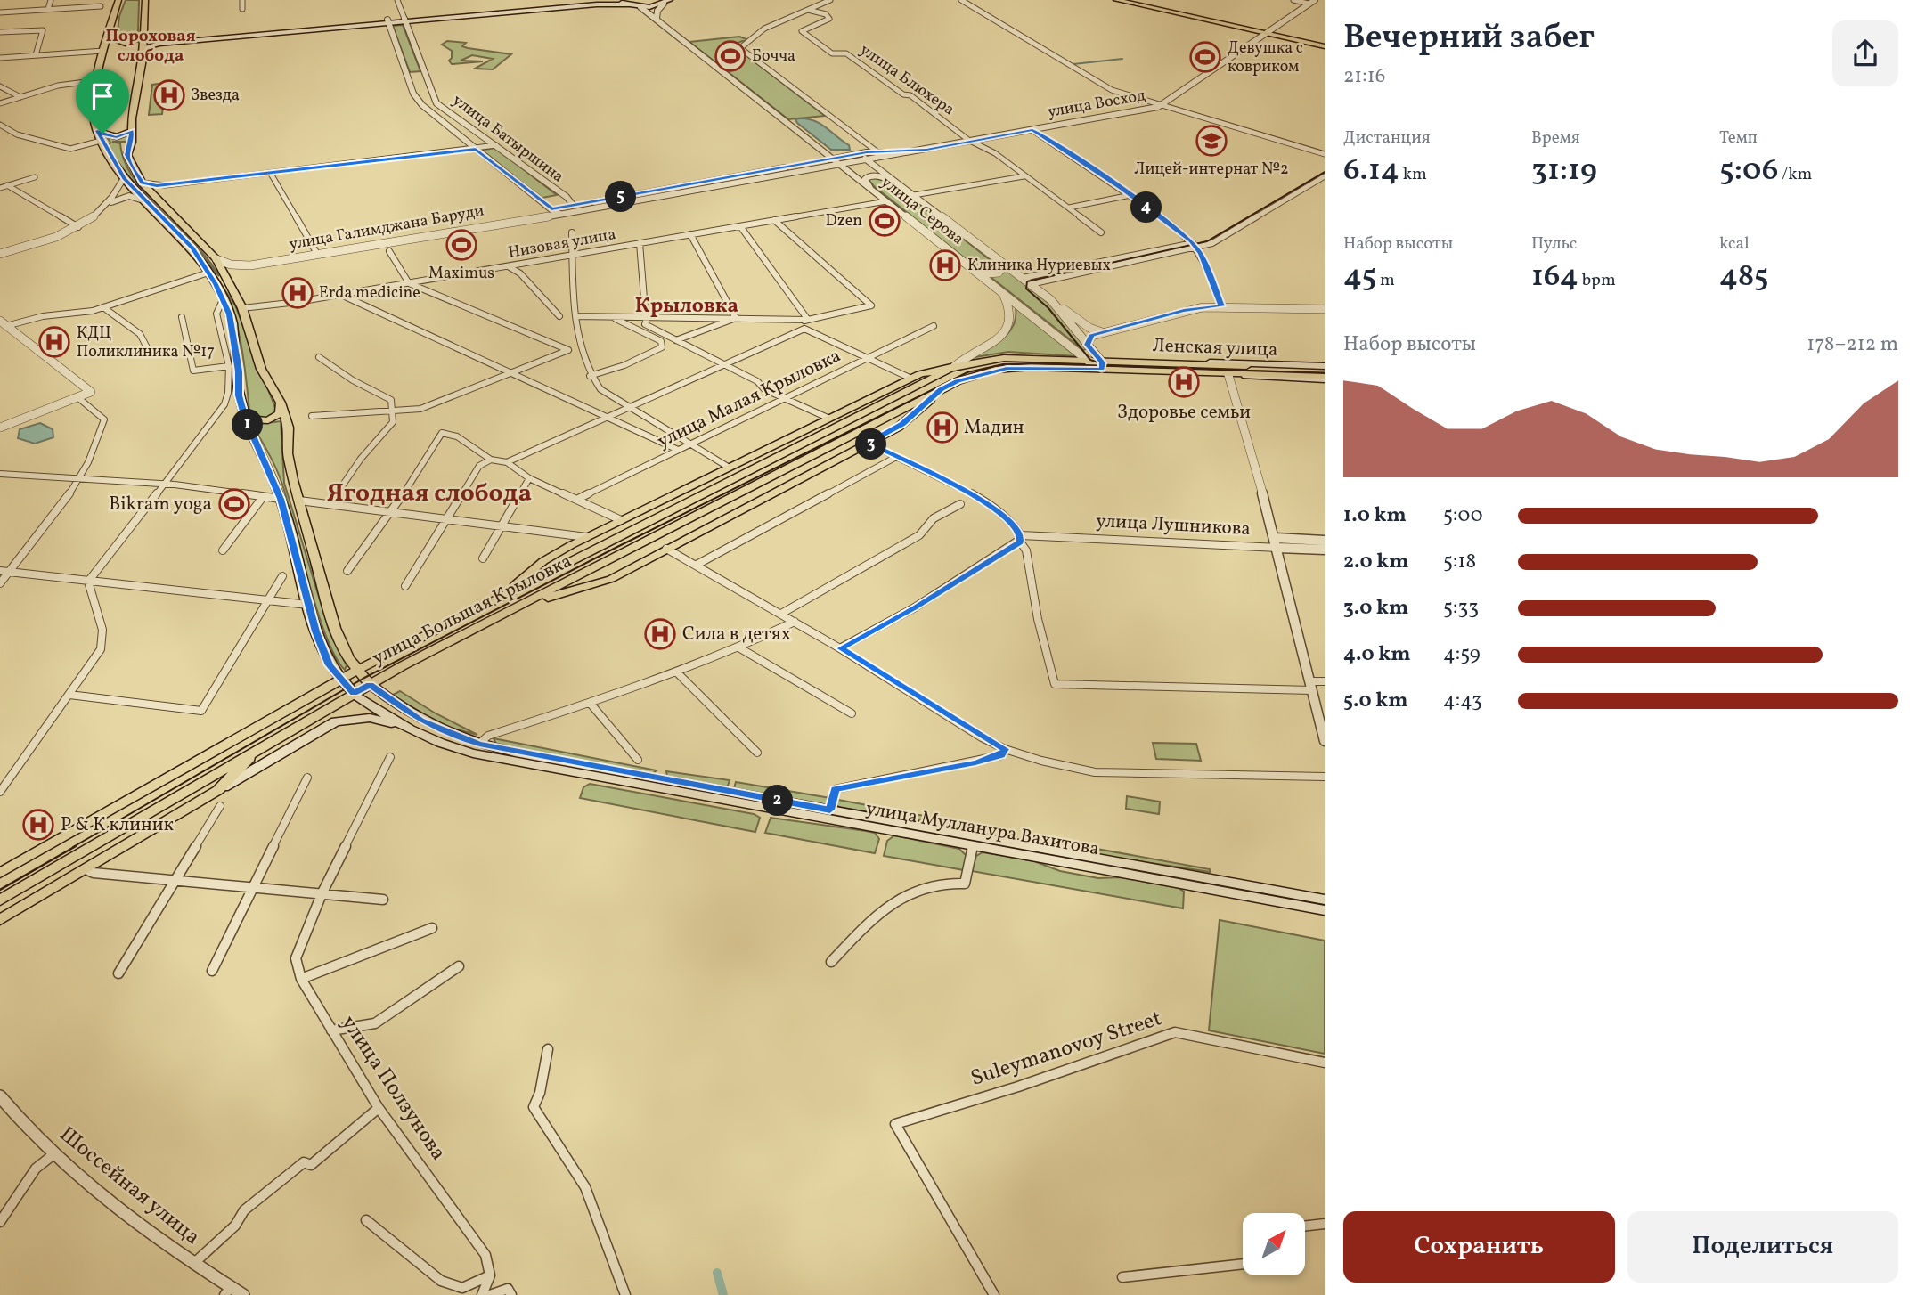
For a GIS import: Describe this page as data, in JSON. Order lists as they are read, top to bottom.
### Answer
{
  "streets": {
    "main road": ["Ленская улица", "улица Большая Крыловка", "улица Мулланура Вахитова"],
    "street": [
      "улица Блюхера",
      "улица Восход",
      "улица Батыршина",
      "улица Серова",
      "улица Галимджана Баруди",
      "Низовая улица",
      "улица Малая Крыловка",
      "улица Лушникова",
      "Suleymanovoy Street",
      "улица Ползунова",
      "Шоссейная улица"
    ]
  },
  "crossings": [
    ["улица Блюхера", "улица Восход"],
    ["улица Блюхера", "улица Серова"],
    ["улица Восход", "улица Серова"],
    ["улица Серова", "Низовая улица"],
    ["улица Серова", "Ленская улица"],
    ["Ленская улица", "улица Большая Крыловка"],
    ["улица Большая Крыловка", "улица Мулланура Вахитова"]
  ],
  "districts": ["Пороховая слобода", "Крыловка", "Ягодная слобода"],
  "places": {
    "sports": [
      "Бочча",
      "Девушка с ковриком",
      "Dzen",
      "Maximus",
      "Bikram yoga"
    ],
    "hospital": [
      "Звезда",
      "Клиника Нуриевых",
      "Erda medicine",
      "КДЦ Поликлиника №17",
      "Здоровье семьи",
      "Мадин",
      "Сила в детях",
      "Р & К клиник"
    ],
    "school or university": ["Лицей-интернат №2"]
  },
  "north": "top right",
  "page": {
    "heading": ["Вечерний забег", "21:16"],
    "stats": [
      ["Дистанция", "6.14 km"],
      ["Время", "31:19"],
      ["Темп", "5:06 /km"],
      ["Набор высоты", "45 m"],
      ["Пульс", "164 bpm"],
      ["kcal", "485"]
    ],
    "pins": [
      "5",
      "4",
      "1",
      "3",
      "2"
    ],
    "chart": ["Набор высоты", "178–212 m"],
    "list": [
      {
        "name": "1.0 km",
        "note": "5:00"
      },
      {
        "name": "2.0 km",
        "note": "5:18"
      },
      {
        "name": "3.0 km",
        "note": "5:33"
      },
      {
        "name": "4.0 km",
        "note": "4:59"
      },
      {
        "name": "5.0 km",
        "note": "4:43"
      }
    ],
    "buttons": ["Сохранить", "Поделиться"]
  }
}
